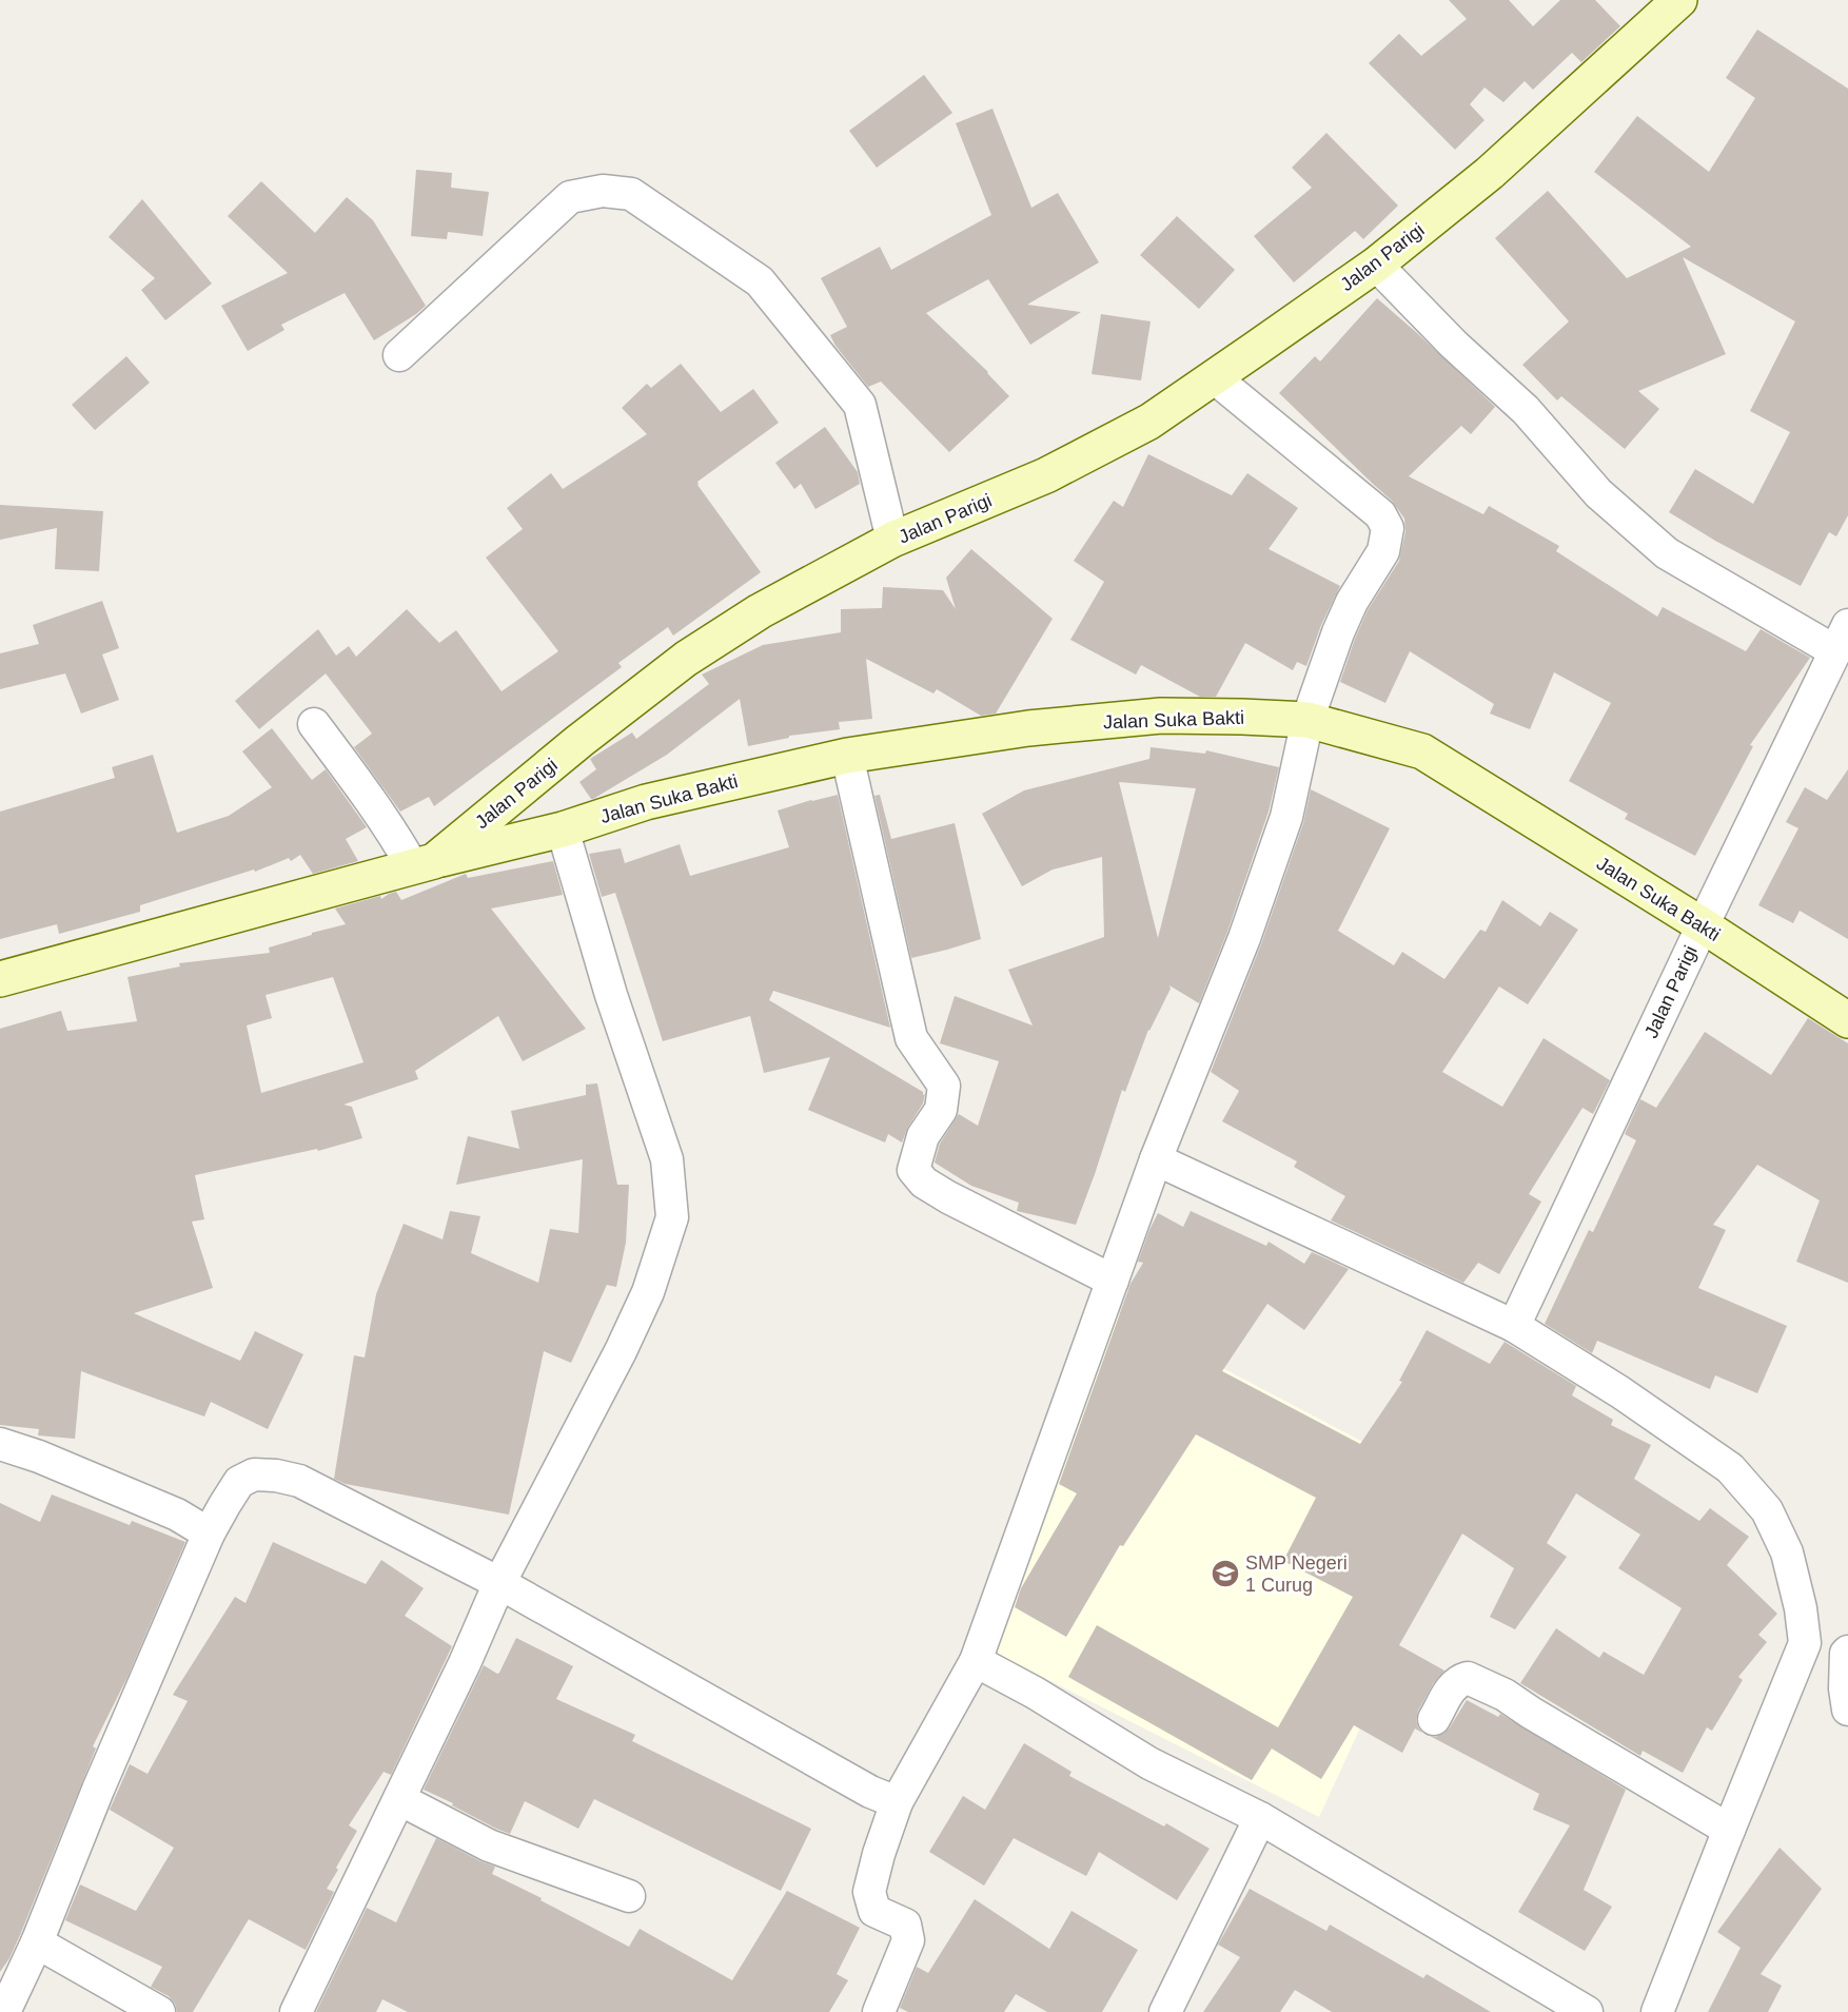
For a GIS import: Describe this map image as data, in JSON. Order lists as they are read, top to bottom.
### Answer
{
  "streets": {
    "main road": ["Jalan Parigi", "Jalan Suka Bakti"]
  },
  "crossings": [
    ["Jalan Parigi", "Jalan Suka Bakti"]
  ],
  "places": {
    "school or university": ["SMP Negeri 1 Curug"]
  }
}
